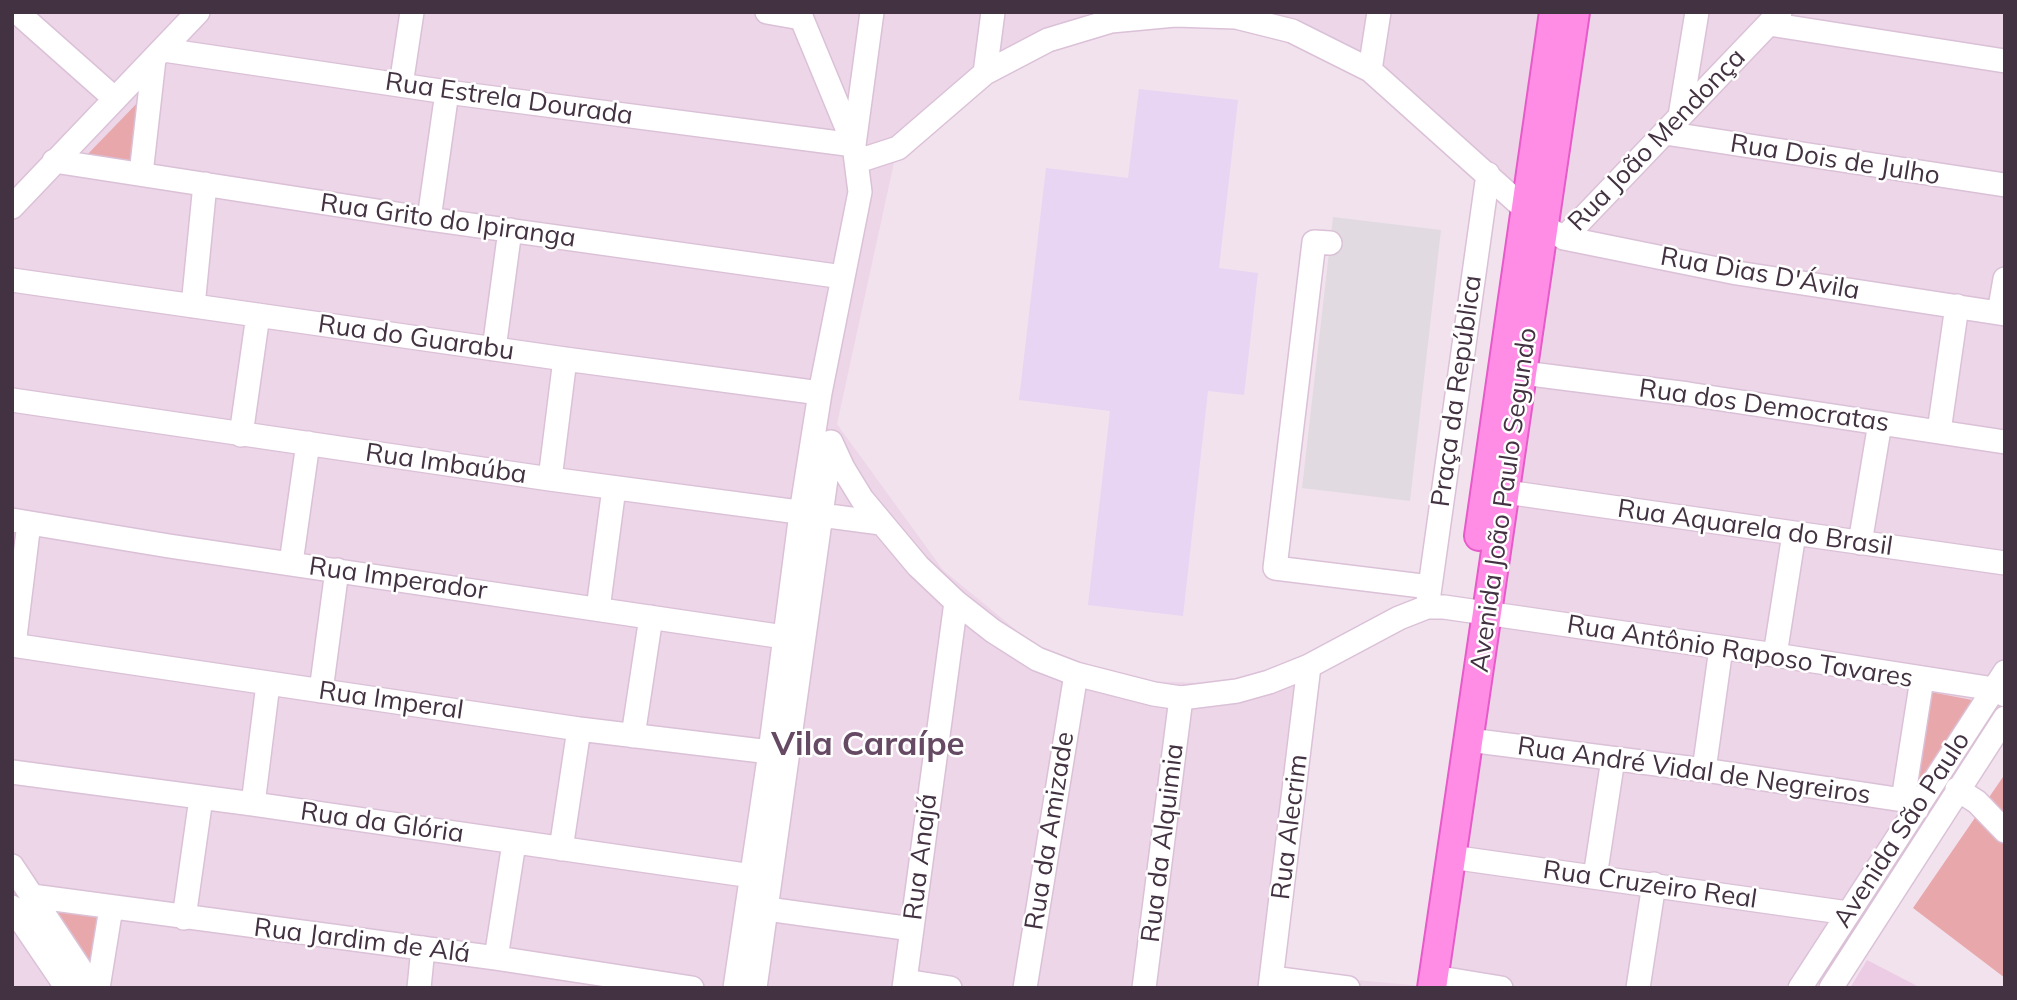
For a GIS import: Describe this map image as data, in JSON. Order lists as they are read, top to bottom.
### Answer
{
  "streets": {
    "main road": ["Avenida João Paulo Segundo"],
    "street": [
      "Rua Estrela Dourada",
      "Rua João Mendonça",
      "Rua Dois de Julho",
      "Rua Grito do Ipiranga",
      "Rua Dias D'Ávila",
      "Rua do Guarabu",
      "Praça da República",
      "Rua dos Democratas",
      "Rua Imbaúba",
      "Rua Aquarela do Brasil",
      "Rua Imperador",
      "Rua Antônio Raposo Tavares",
      "Rua Imperal",
      "Rua André Vidal de Negreiros",
      "Rua da Glória",
      "Rua Alecrim",
      "Avenida São Paulo",
      "Rua da Amizade",
      "Rua da Alquimia",
      "Rua Anajá",
      "Rua Cruzeiro Real",
      "Rua Jardim de Alá"
    ]
  },
  "crossings": [
    ["Rua João Mendonça", "Rua Dois de Julho"],
    ["Rua João Mendonça", "Rua Dias D'Ávila"],
    ["Rua João Mendonça", "Avenida João Paulo Segundo"],
    ["Rua Dias D'Ávila", "Avenida João Paulo Segundo"],
    ["Rua dos Democratas", "Avenida João Paulo Segundo"],
    ["Avenida João Paulo Segundo", "Rua Aquarela do Brasil"],
    ["Avenida João Paulo Segundo", "Rua Antônio Raposo Tavares"],
    ["Avenida João Paulo Segundo", "Rua André Vidal de Negreiros"],
    ["Avenida João Paulo Segundo", "Rua Cruzeiro Real"],
    ["Rua Antônio Raposo Tavares", "Avenida São Paulo"],
    ["Rua André Vidal de Negreiros", "Avenida São Paulo"],
    ["Avenida São Paulo", "Rua Cruzeiro Real"]
  ],
  "districts": ["Vila Caraípe"]
}
